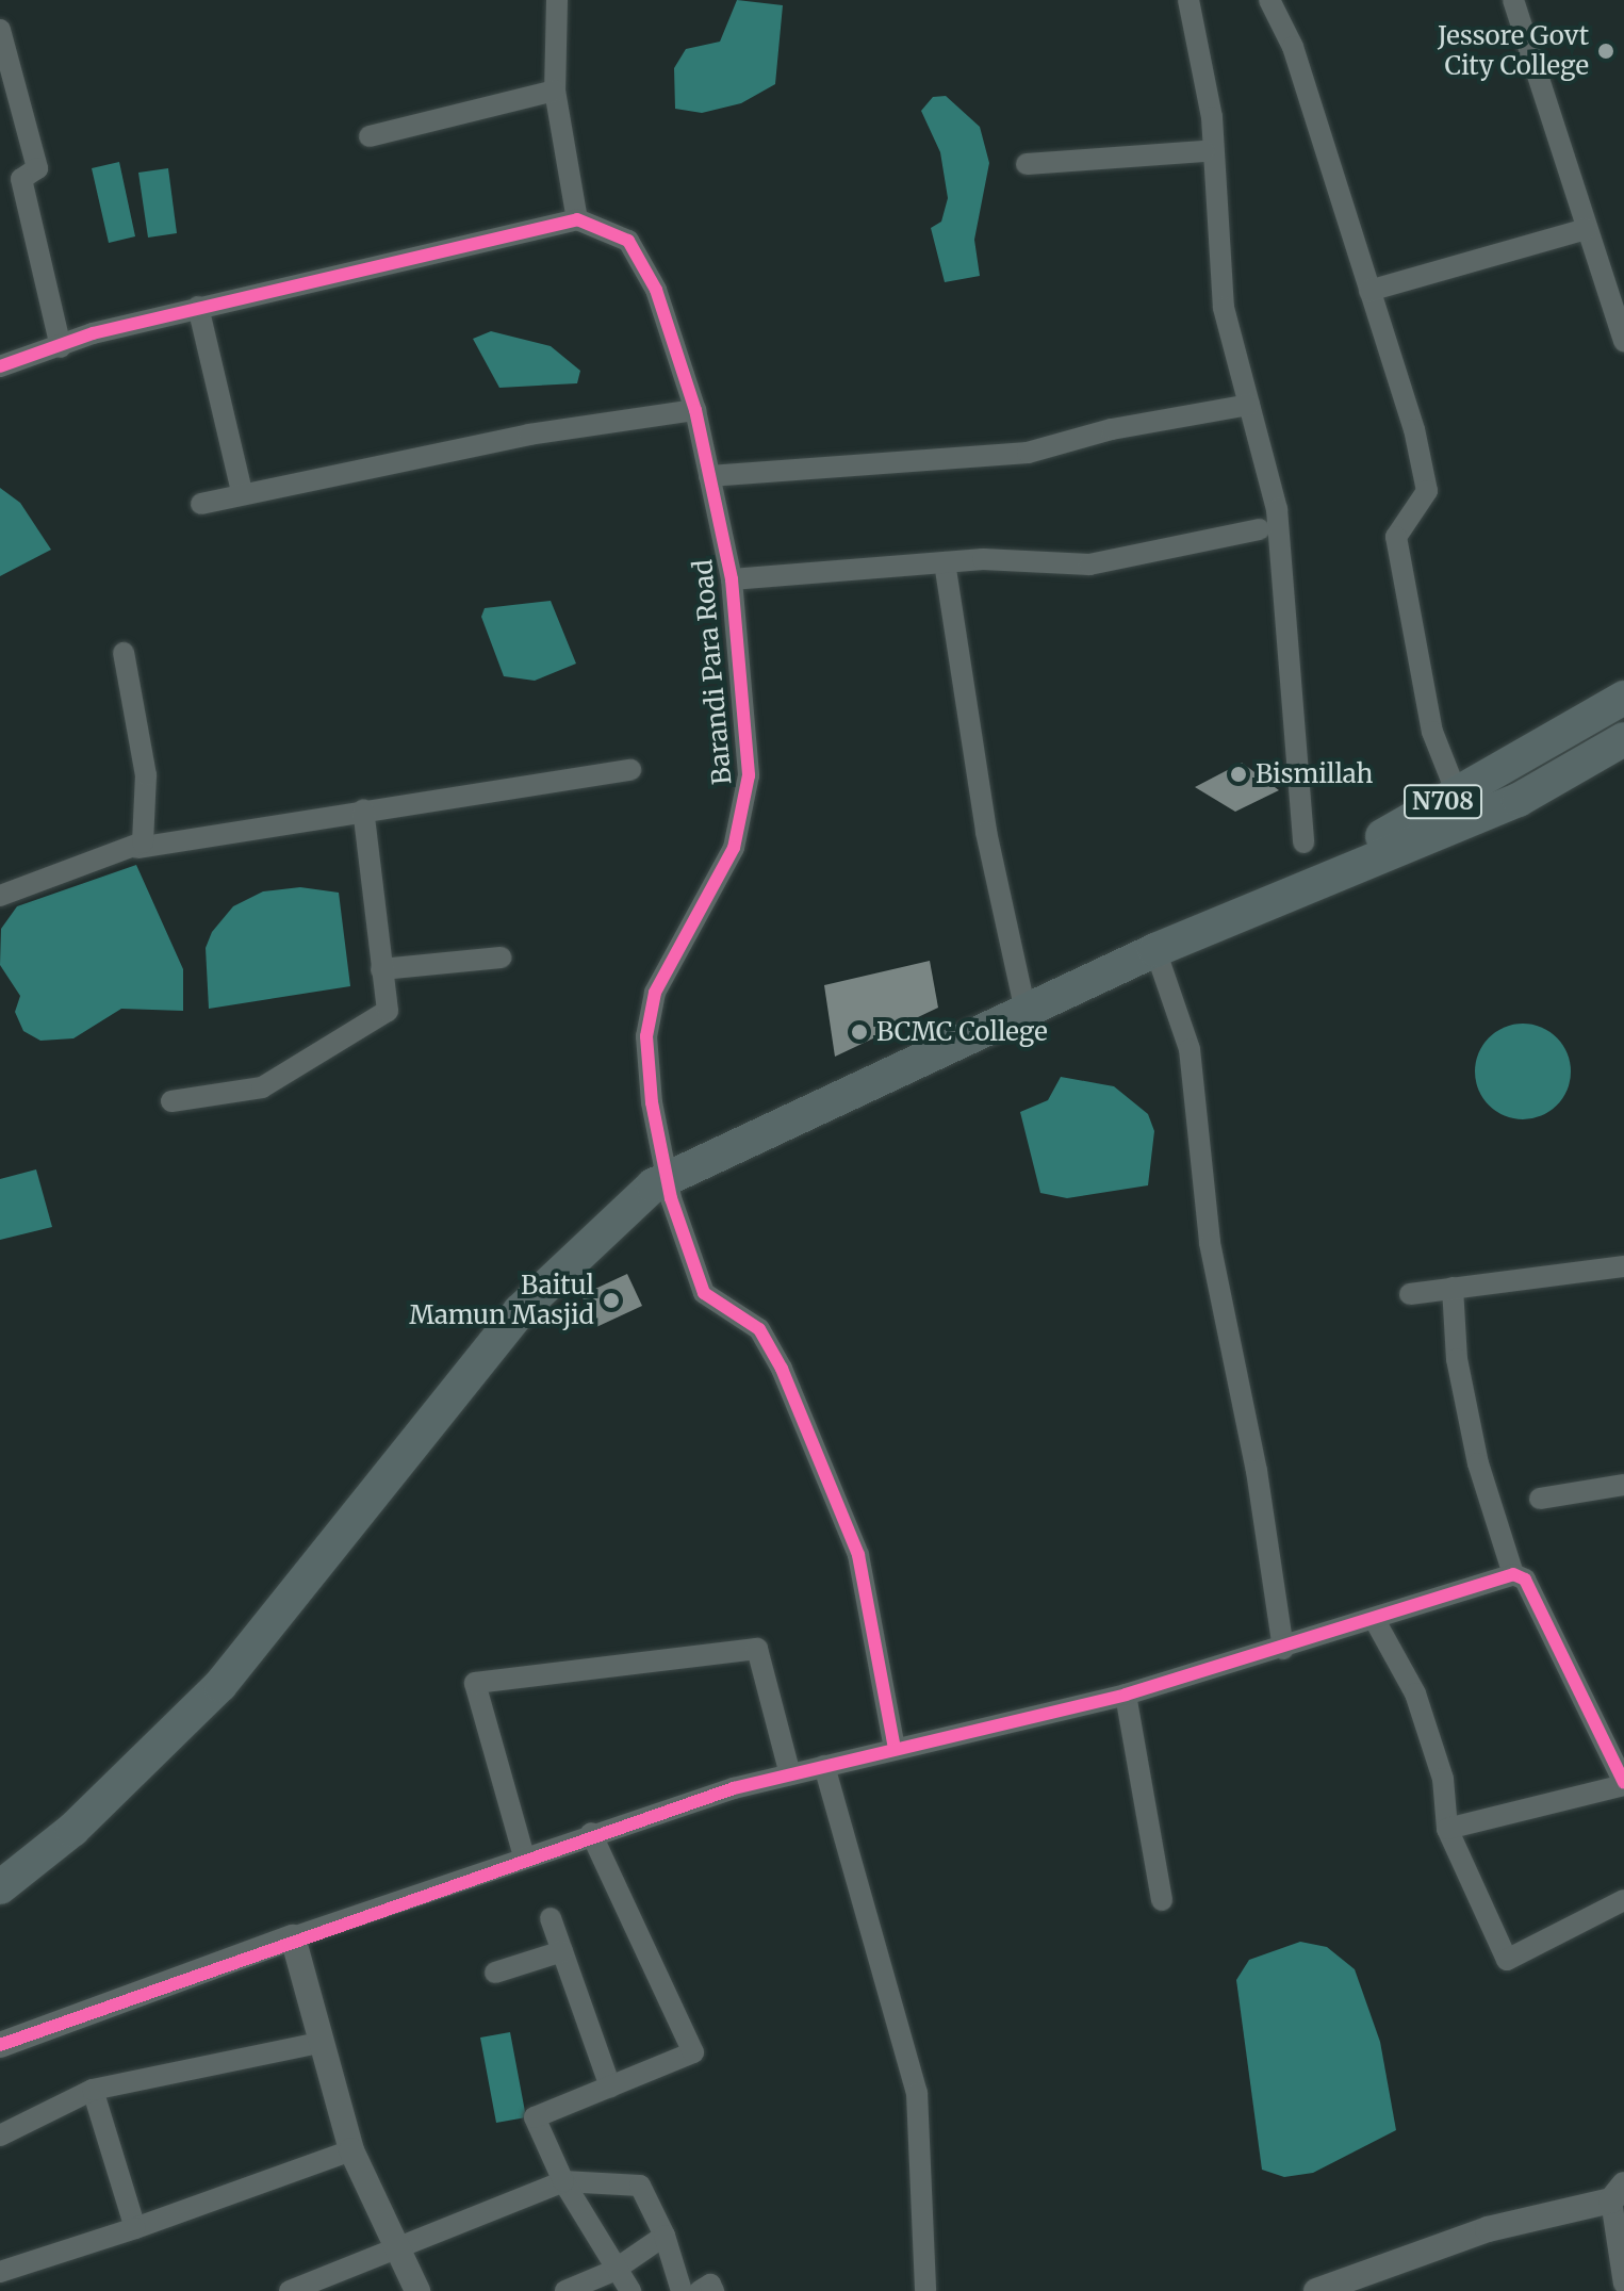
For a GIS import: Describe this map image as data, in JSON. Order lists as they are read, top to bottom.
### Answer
{
  "streets": {
    "highway": ["N708"],
    "street": ["Barandi Para Road"]
  },
  "crossings": [
    ["Barandi Para Road", "N708"]
  ],
  "places": [
    "Jessore Govt City College",
    "Bismillah",
    "BCMC College",
    "Baitul Mamun Masjid"
  ]
}
